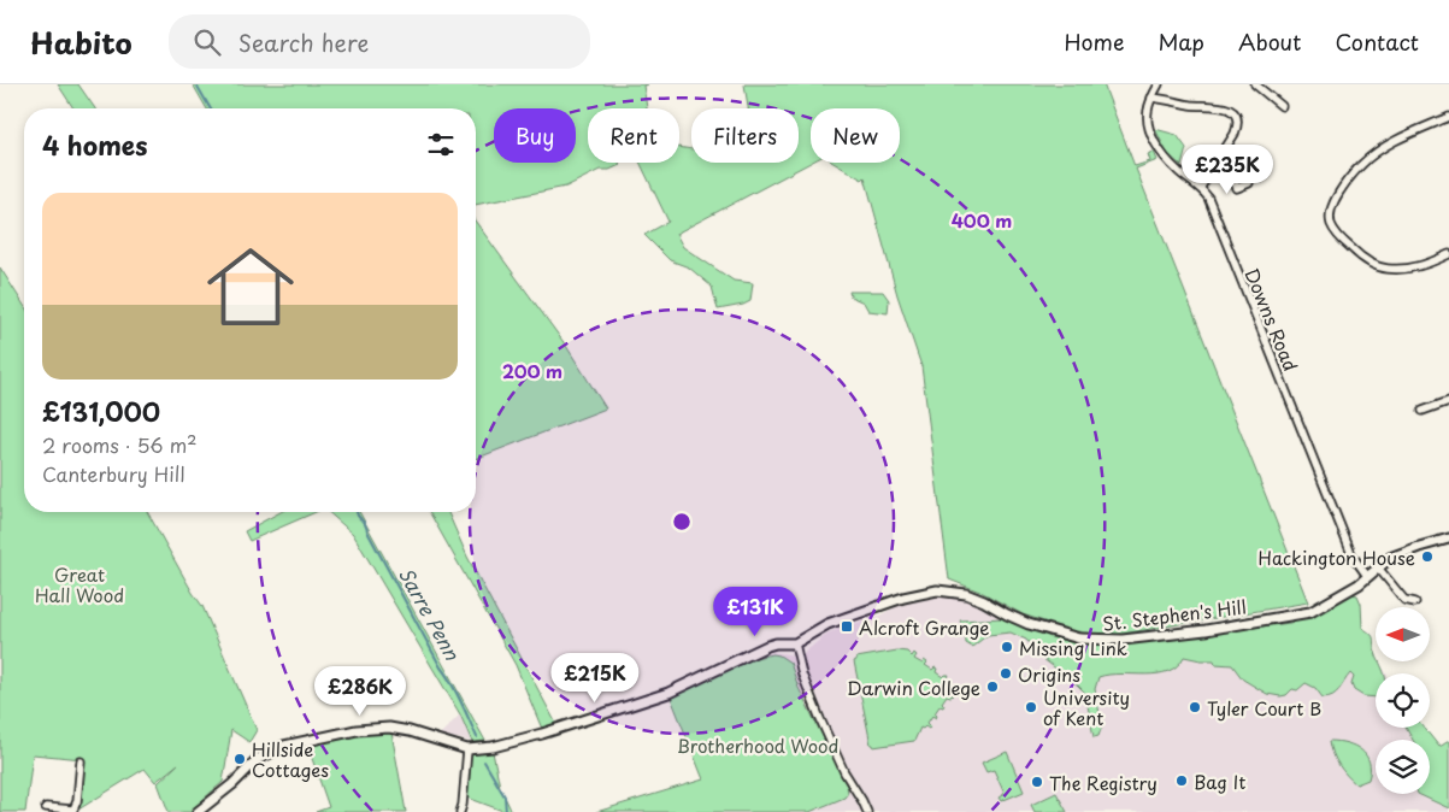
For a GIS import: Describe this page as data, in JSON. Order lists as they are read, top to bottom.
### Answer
{
  "streets": {
    "street": ["Downs Road", "St. Stephen's Hill"]
  },
  "crossings": [
    ["Downs Road", "St. Stephen's Hill"]
  ],
  "water": ["Sarre Penn"],
  "parks": ["Great Hall Wood", "Brotherhood Wood"],
  "places": {
    "other": [
      "Hackington House",
      "Missing Link",
      "Origins",
      "Darwin College",
      "University of Kent",
      "Tyler Court B",
      "Hillside Cottages",
      "Bag It",
      "The Registry"
    ],
    "transit": ["Alcroft Grange"]
  },
  "north": "left",
  "page": {
    "header": "Habito",
    "search": "Search here",
    "nav": [
      "Home",
      "Map",
      "About",
      "Contact"
    ],
    "chip": [
      "Buy",
      "Rent",
      "Filters",
      "New"
    ],
    "heading": "4 homes",
    "price": [
      "£235K",
      "£131K",
      "£215K",
      "£286K"
    ],
    "list": [
      {
        "name": "£131,000",
        "note": "2 rooms · 56 m² · Canterbury Hill"
      }
    ]
  },
  "rings": ["400 m", "200 m"]
}
